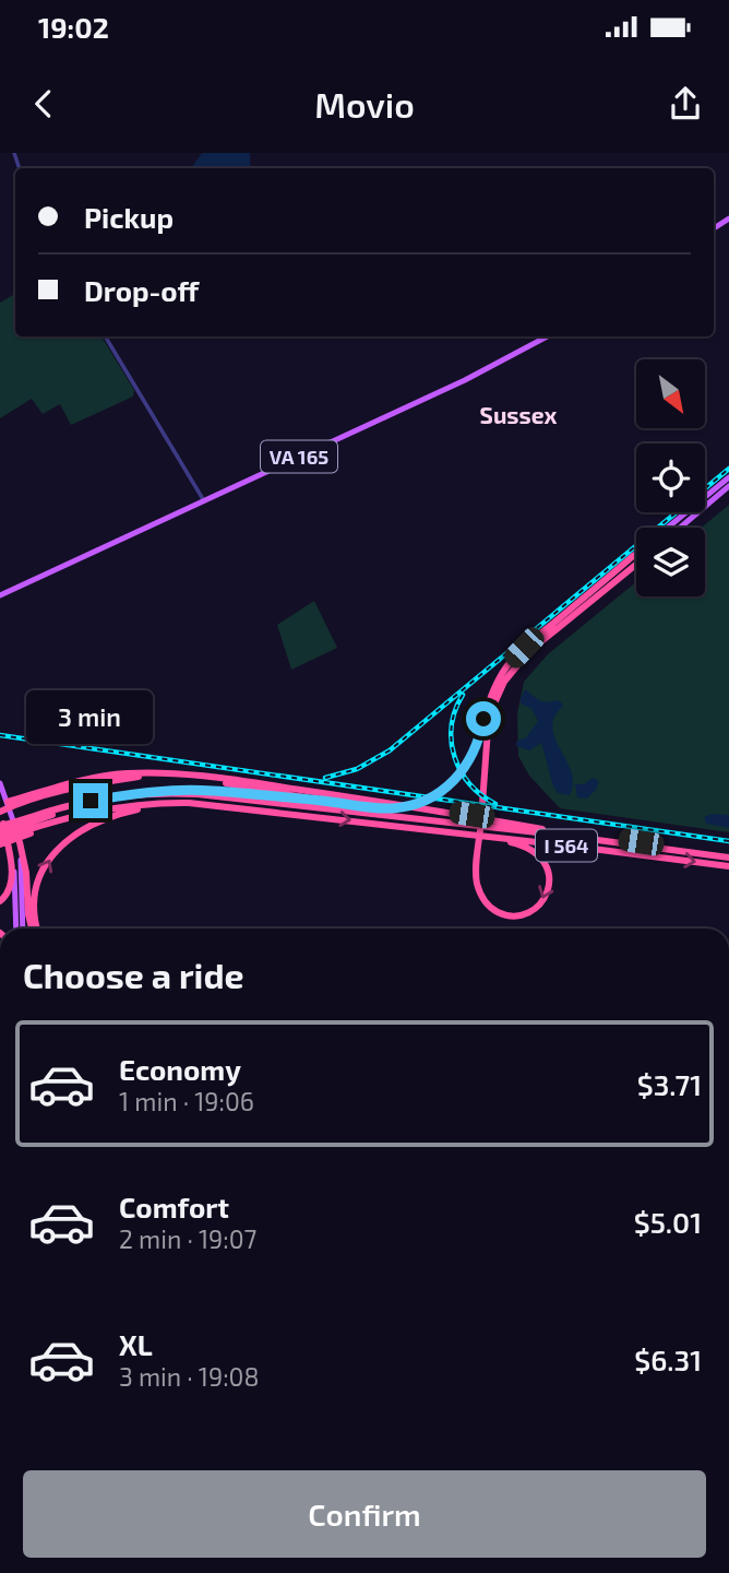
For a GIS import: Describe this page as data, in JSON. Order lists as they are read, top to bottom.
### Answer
{
  "streets": {
    "highway": ["I 564"],
    "main road": ["VA 165"]
  },
  "districts": ["Sussex"],
  "north": "bottom right",
  "page": {
    "status": "19:02",
    "header": "Movio",
    "banner": ["Pickup", "Drop-off"],
    "bubble": "3 min",
    "heading": "Choose a ride",
    "list": [
      {
        "name": "Economy",
        "note": "1 min · 19:06",
        "value": "$3.71"
      },
      {
        "name": "Comfort",
        "note": "2 min · 19:07",
        "value": "$5.01"
      },
      {
        "name": "XL",
        "note": "3 min · 19:08",
        "value": "$6.31"
      }
    ],
    "buttons": "Confirm"
  }
}
